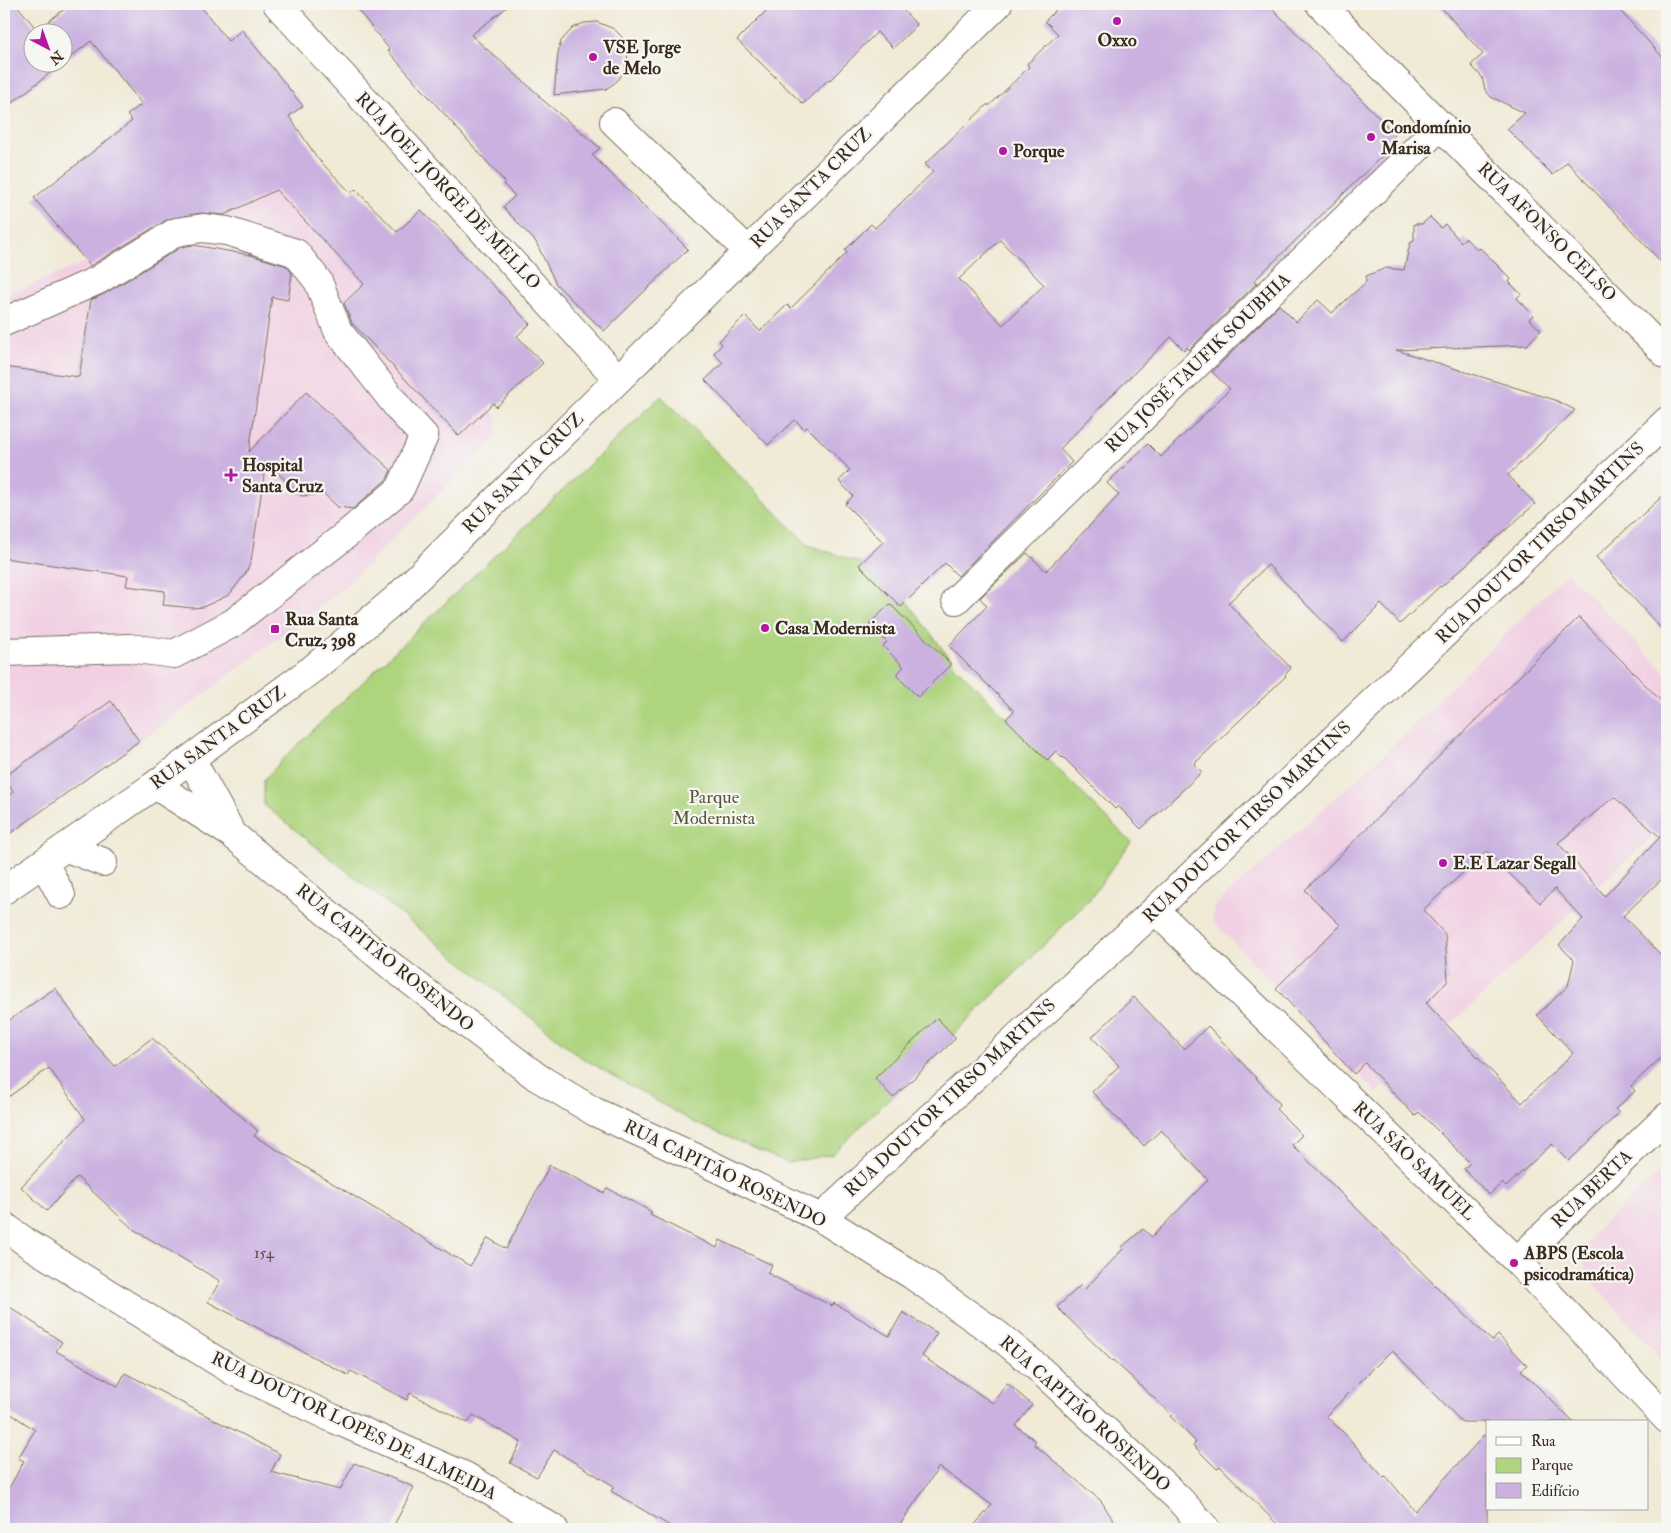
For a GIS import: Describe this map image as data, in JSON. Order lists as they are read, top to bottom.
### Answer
{
  "streets": {
    "street": [
      "RUA SANTA CRUZ",
      "RUA JOEL JORGE DE MELLO",
      "RUA AFONSO CELSO",
      "RUA JOSÉ TAUFIK SOUBHIA",
      "RUA DOUTOR TIRSO MARTINS",
      "RUA CAPITÃO ROSENDO",
      "RUA SÃO SAMUEL",
      "RUA BERTA",
      "RUA DOUTOR LOPES DE ALMEIDA"
    ]
  },
  "crossings": [
    ["RUA SANTA CRUZ", "RUA JOEL JORGE DE MELLO"],
    ["RUA SANTA CRUZ", "RUA CAPITÃO ROSENDO"],
    ["RUA AFONSO CELSO", "RUA JOSÉ TAUFIK SOUBHIA"],
    ["RUA DOUTOR TIRSO MARTINS", "RUA CAPITÃO ROSENDO"],
    ["RUA DOUTOR TIRSO MARTINS", "RUA SÃO SAMUEL"],
    ["RUA SÃO SAMUEL", "RUA BERTA"]
  ],
  "parks": ["Parque Modernista"],
  "places": {
    "other": [
      "Oxxo",
      "VSE Jorge de Melo",
      "Condomínio Marisa",
      "Porque",
      "Casa Modernista",
      "E.E Lazar Segall",
      "ABPS (Escola psicodramática)"
    ],
    "health": ["Hospital Santa Cruz"],
    "transit": ["Rua Santa Cruz, 398"]
  },
  "house_numbers": ["154"],
  "legend": ["Rua", "Parque", "Edifício"],
  "north": "bottom right"
}
